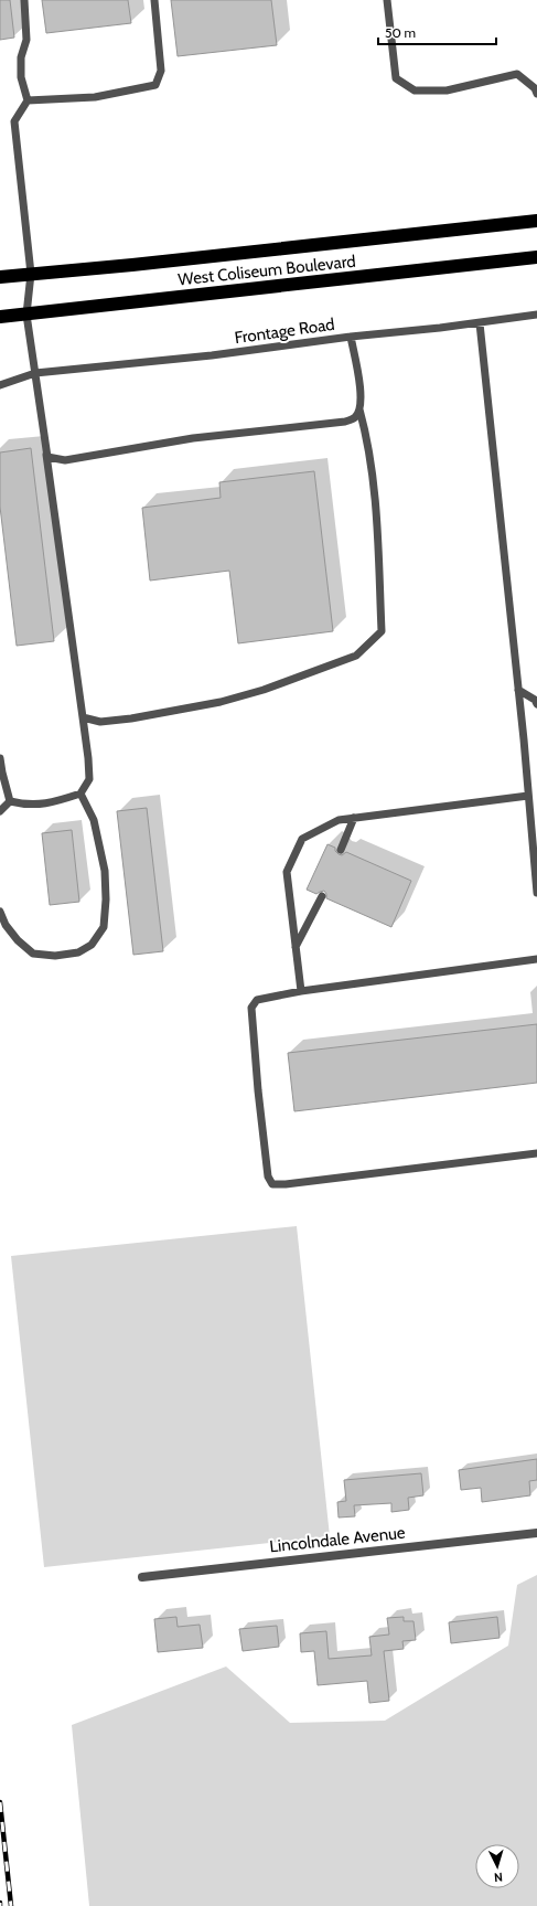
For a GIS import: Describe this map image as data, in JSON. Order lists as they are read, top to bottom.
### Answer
{
  "streets": {
    "highway": ["West Coliseum Boulevard"],
    "street": ["Lincolndale Avenue"],
    "lane": ["Frontage Road"]
  },
  "scale_bar": "50 m",
  "north": "bottom"
}
